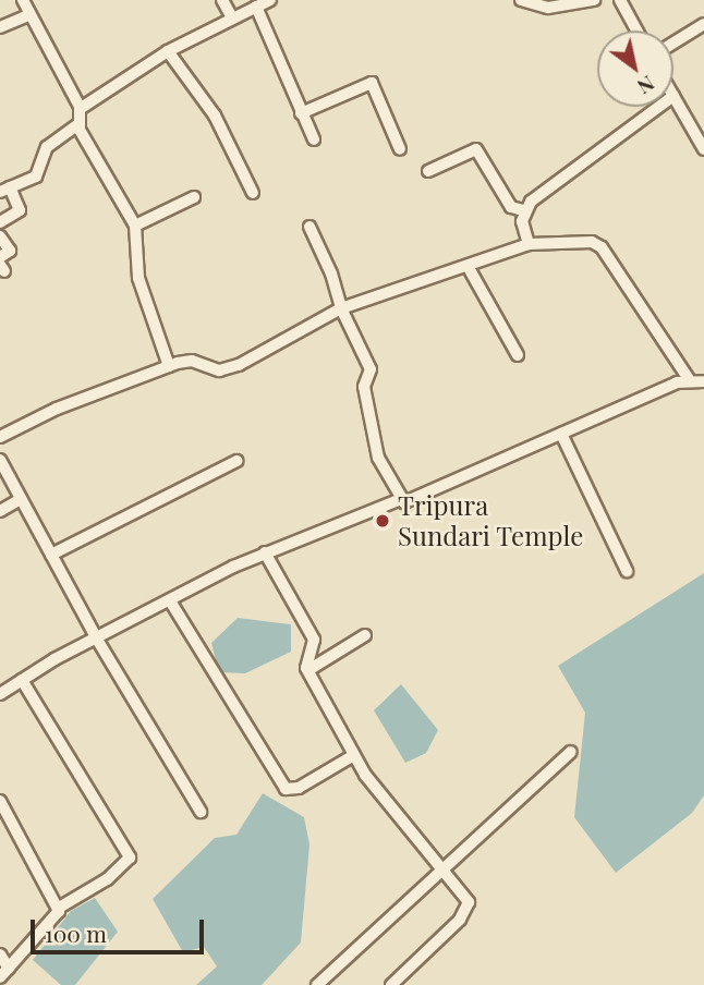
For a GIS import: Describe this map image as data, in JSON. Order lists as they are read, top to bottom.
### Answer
{
  "places": ["Tripura Sundari Temple"],
  "scale_bar": "100 m",
  "north": "bottom right"
}
